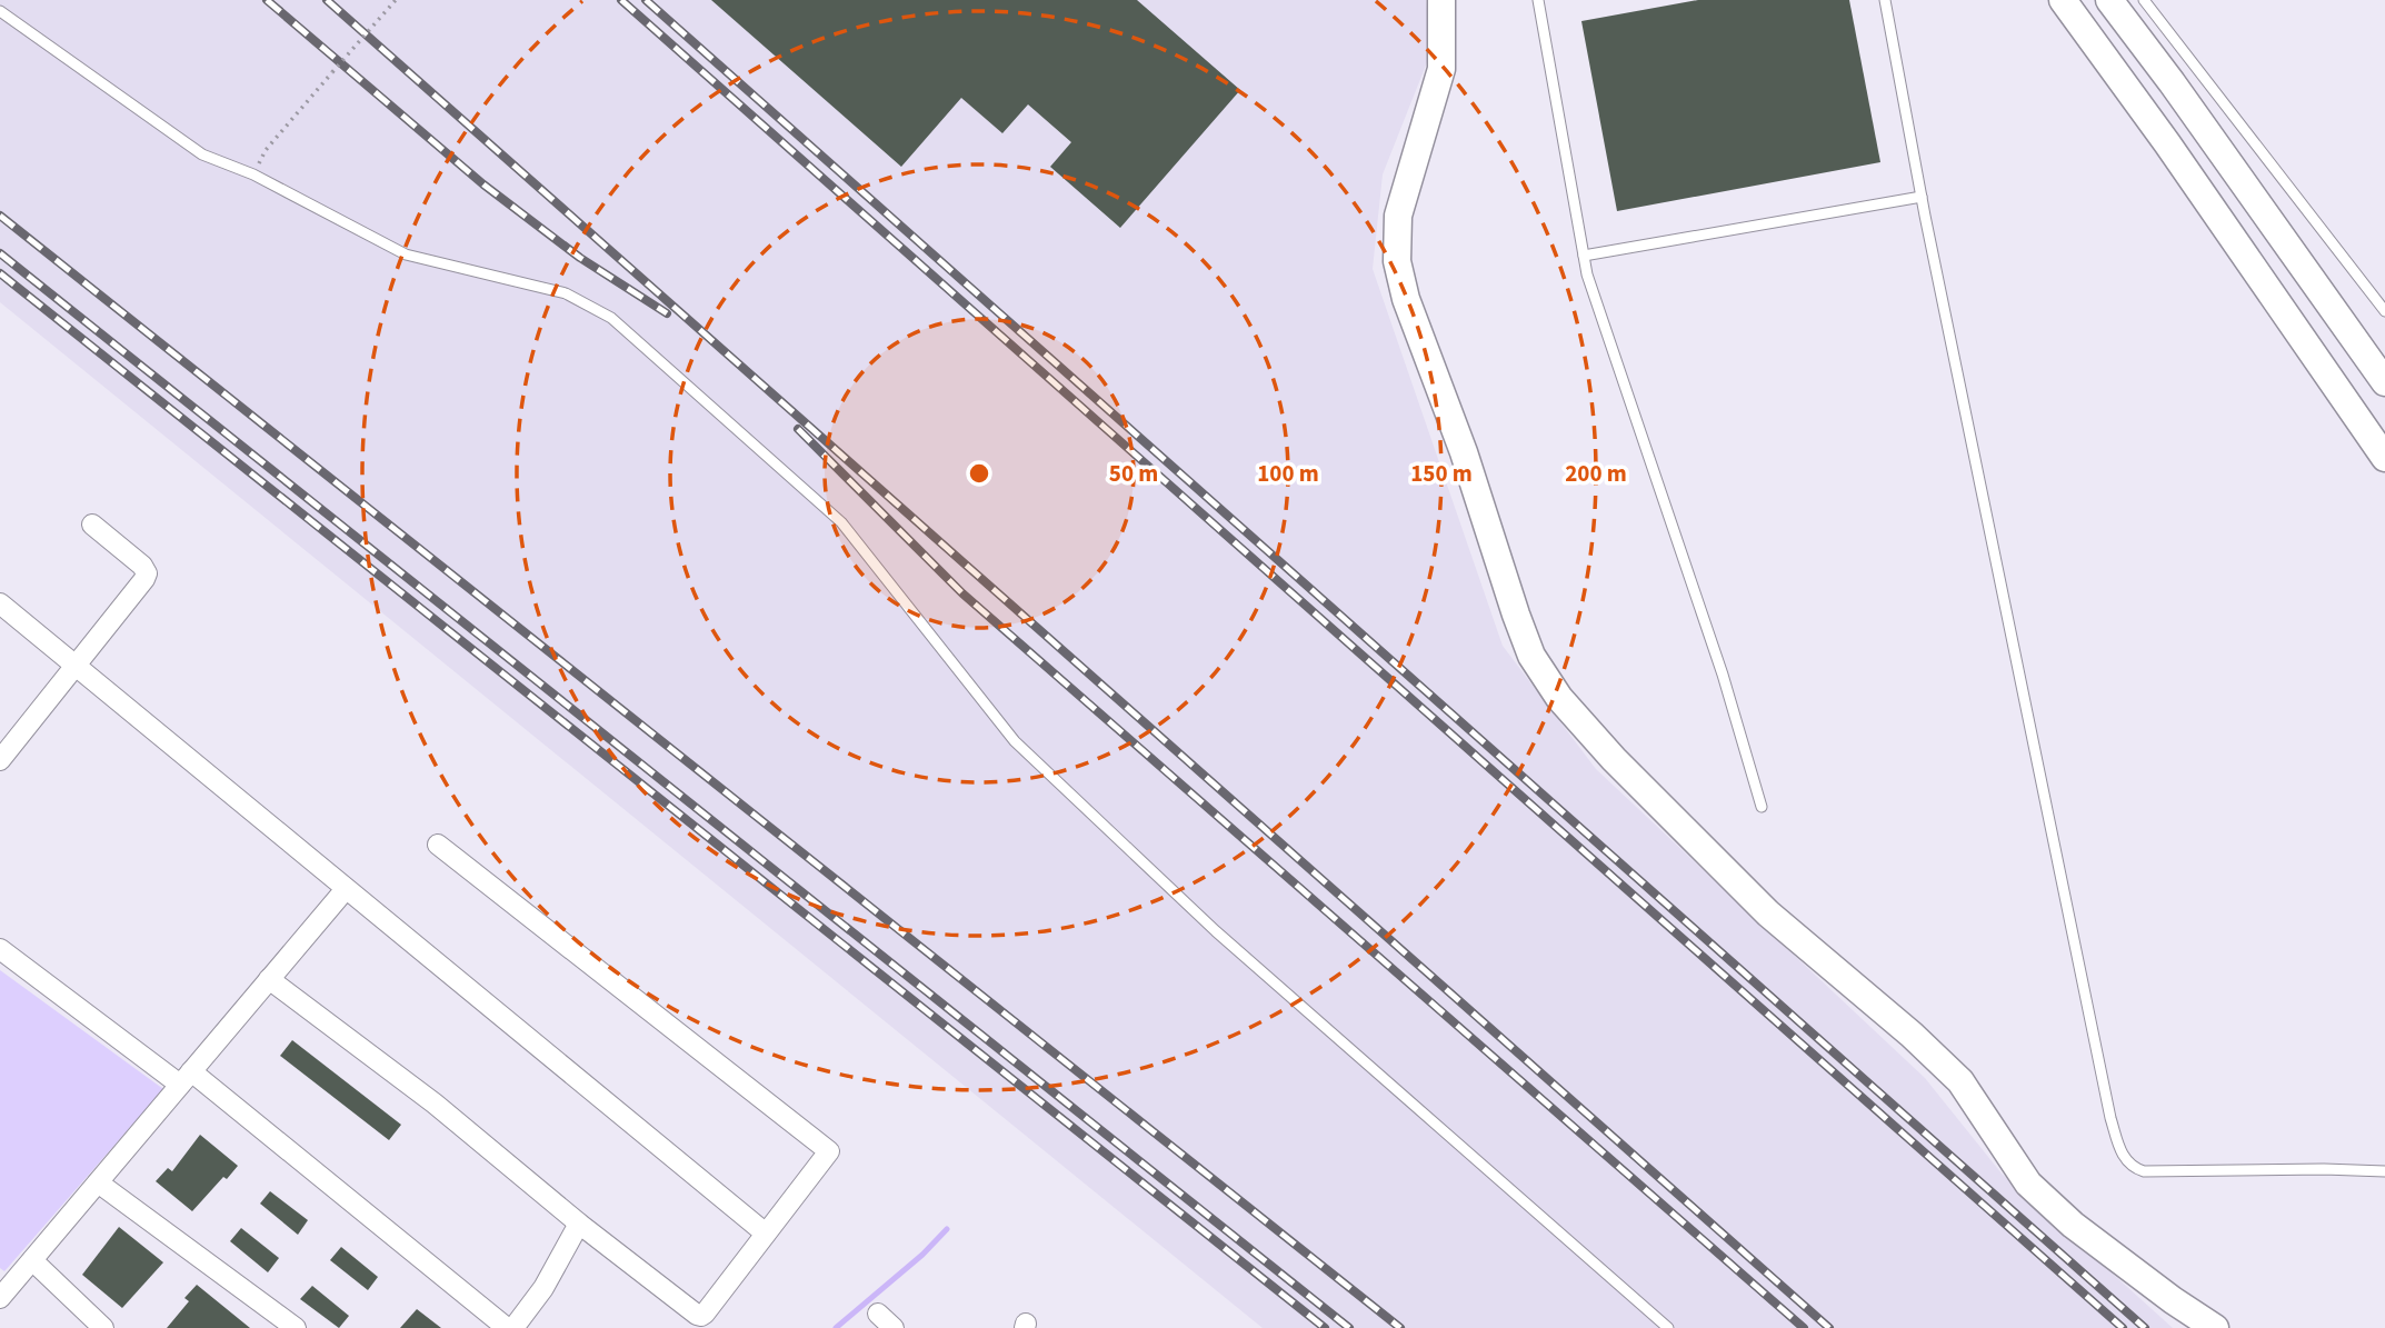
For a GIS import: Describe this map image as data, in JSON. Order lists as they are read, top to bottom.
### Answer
{
  "rings": [
    "50 m",
    "100 m",
    "150 m",
    "200 m"
  ]
}
